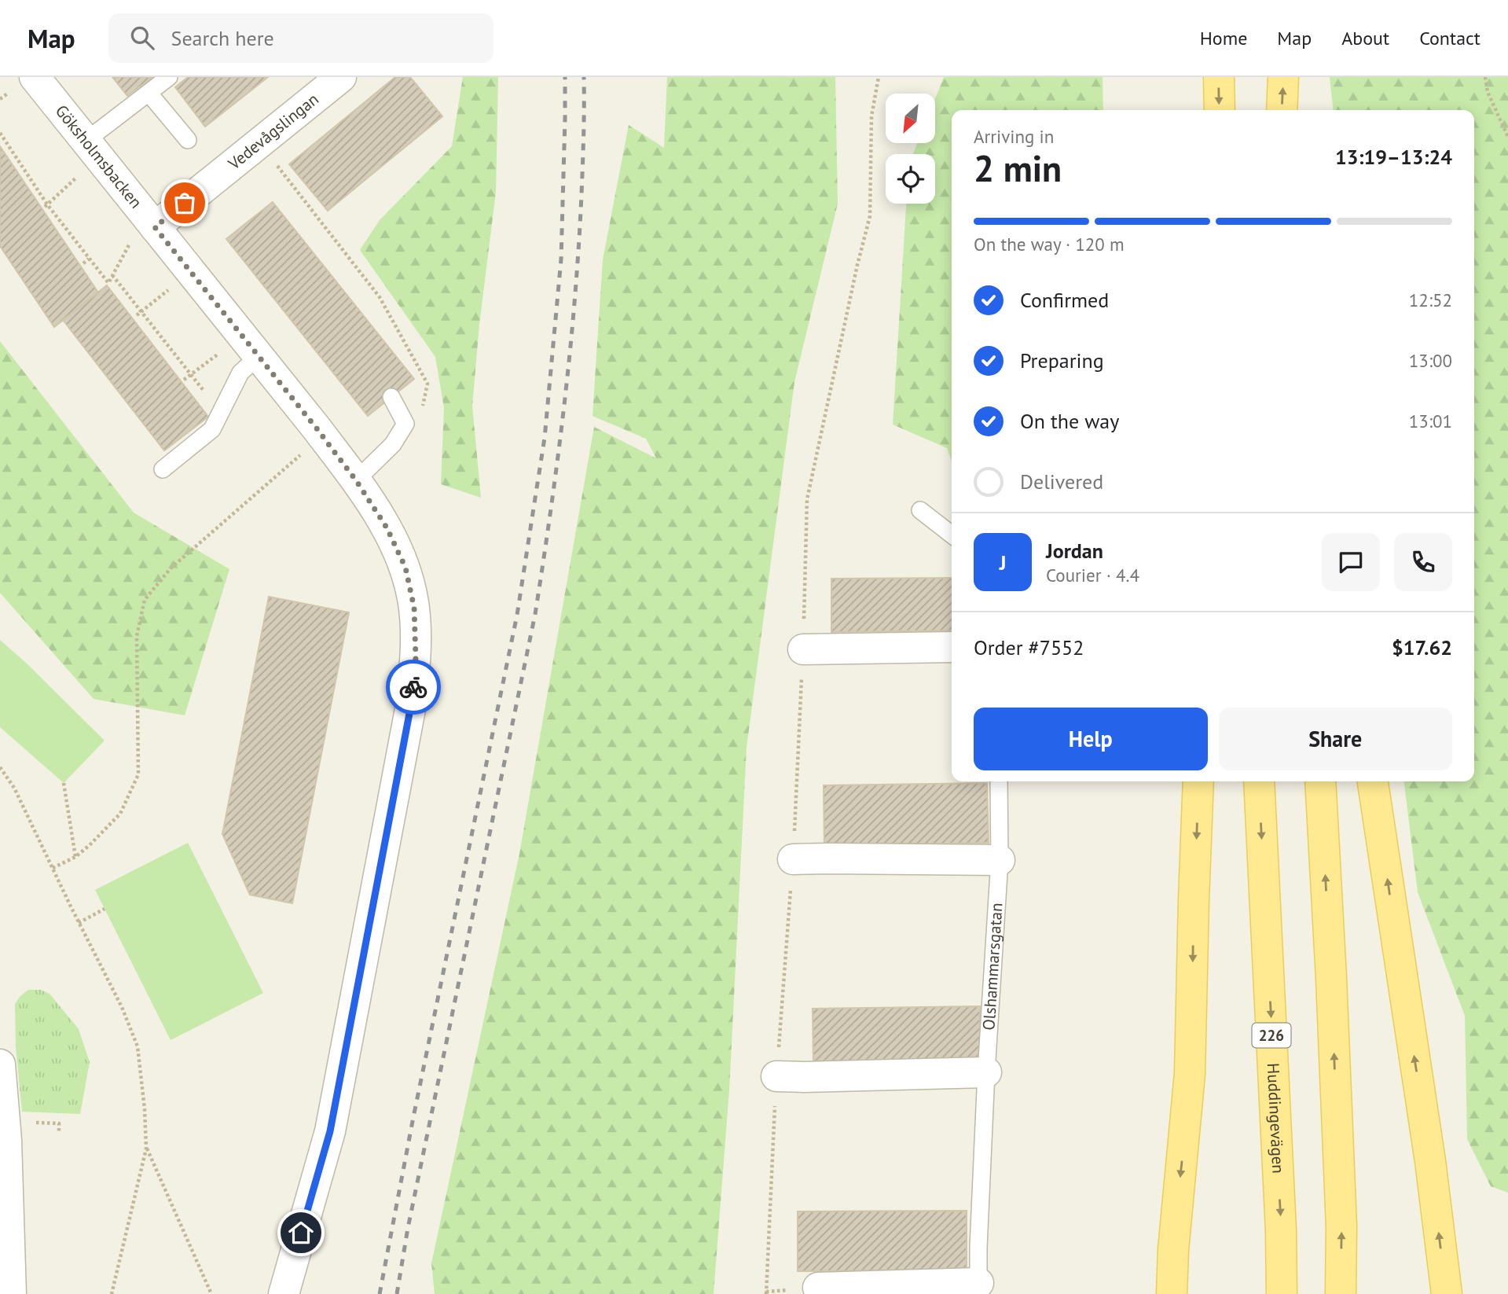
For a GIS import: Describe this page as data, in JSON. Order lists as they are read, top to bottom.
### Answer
{
  "streets": {
    "main road": ["226", "Huddingevägen"],
    "street": ["Vedevågslingan", "Göksholmsbacken", "Olshammarsgatan"]
  },
  "crossings": [
    ["Vedevågslingan", "Göksholmsbacken"]
  ],
  "north": "bottom left",
  "page": {
    "header": "Map",
    "search": "Search here",
    "nav": [
      "Home",
      "Map",
      "About",
      "Contact"
    ],
    "heading": ["2 min", "Arriving in", "13:19–13:24"],
    "panel": [
      "Jordan",
      "Courier · 4.4",
      "Order #7552",
      "$17.62"
    ],
    "bar": "On the way · 120 m",
    "list": [
      ["Confirmed", "12:52"],
      ["Preparing", "13:00"],
      ["On the way", "13:01"],
      "Delivered"
    ],
    "round": "J",
    "buttons": ["Help", "Share"]
  }
}
